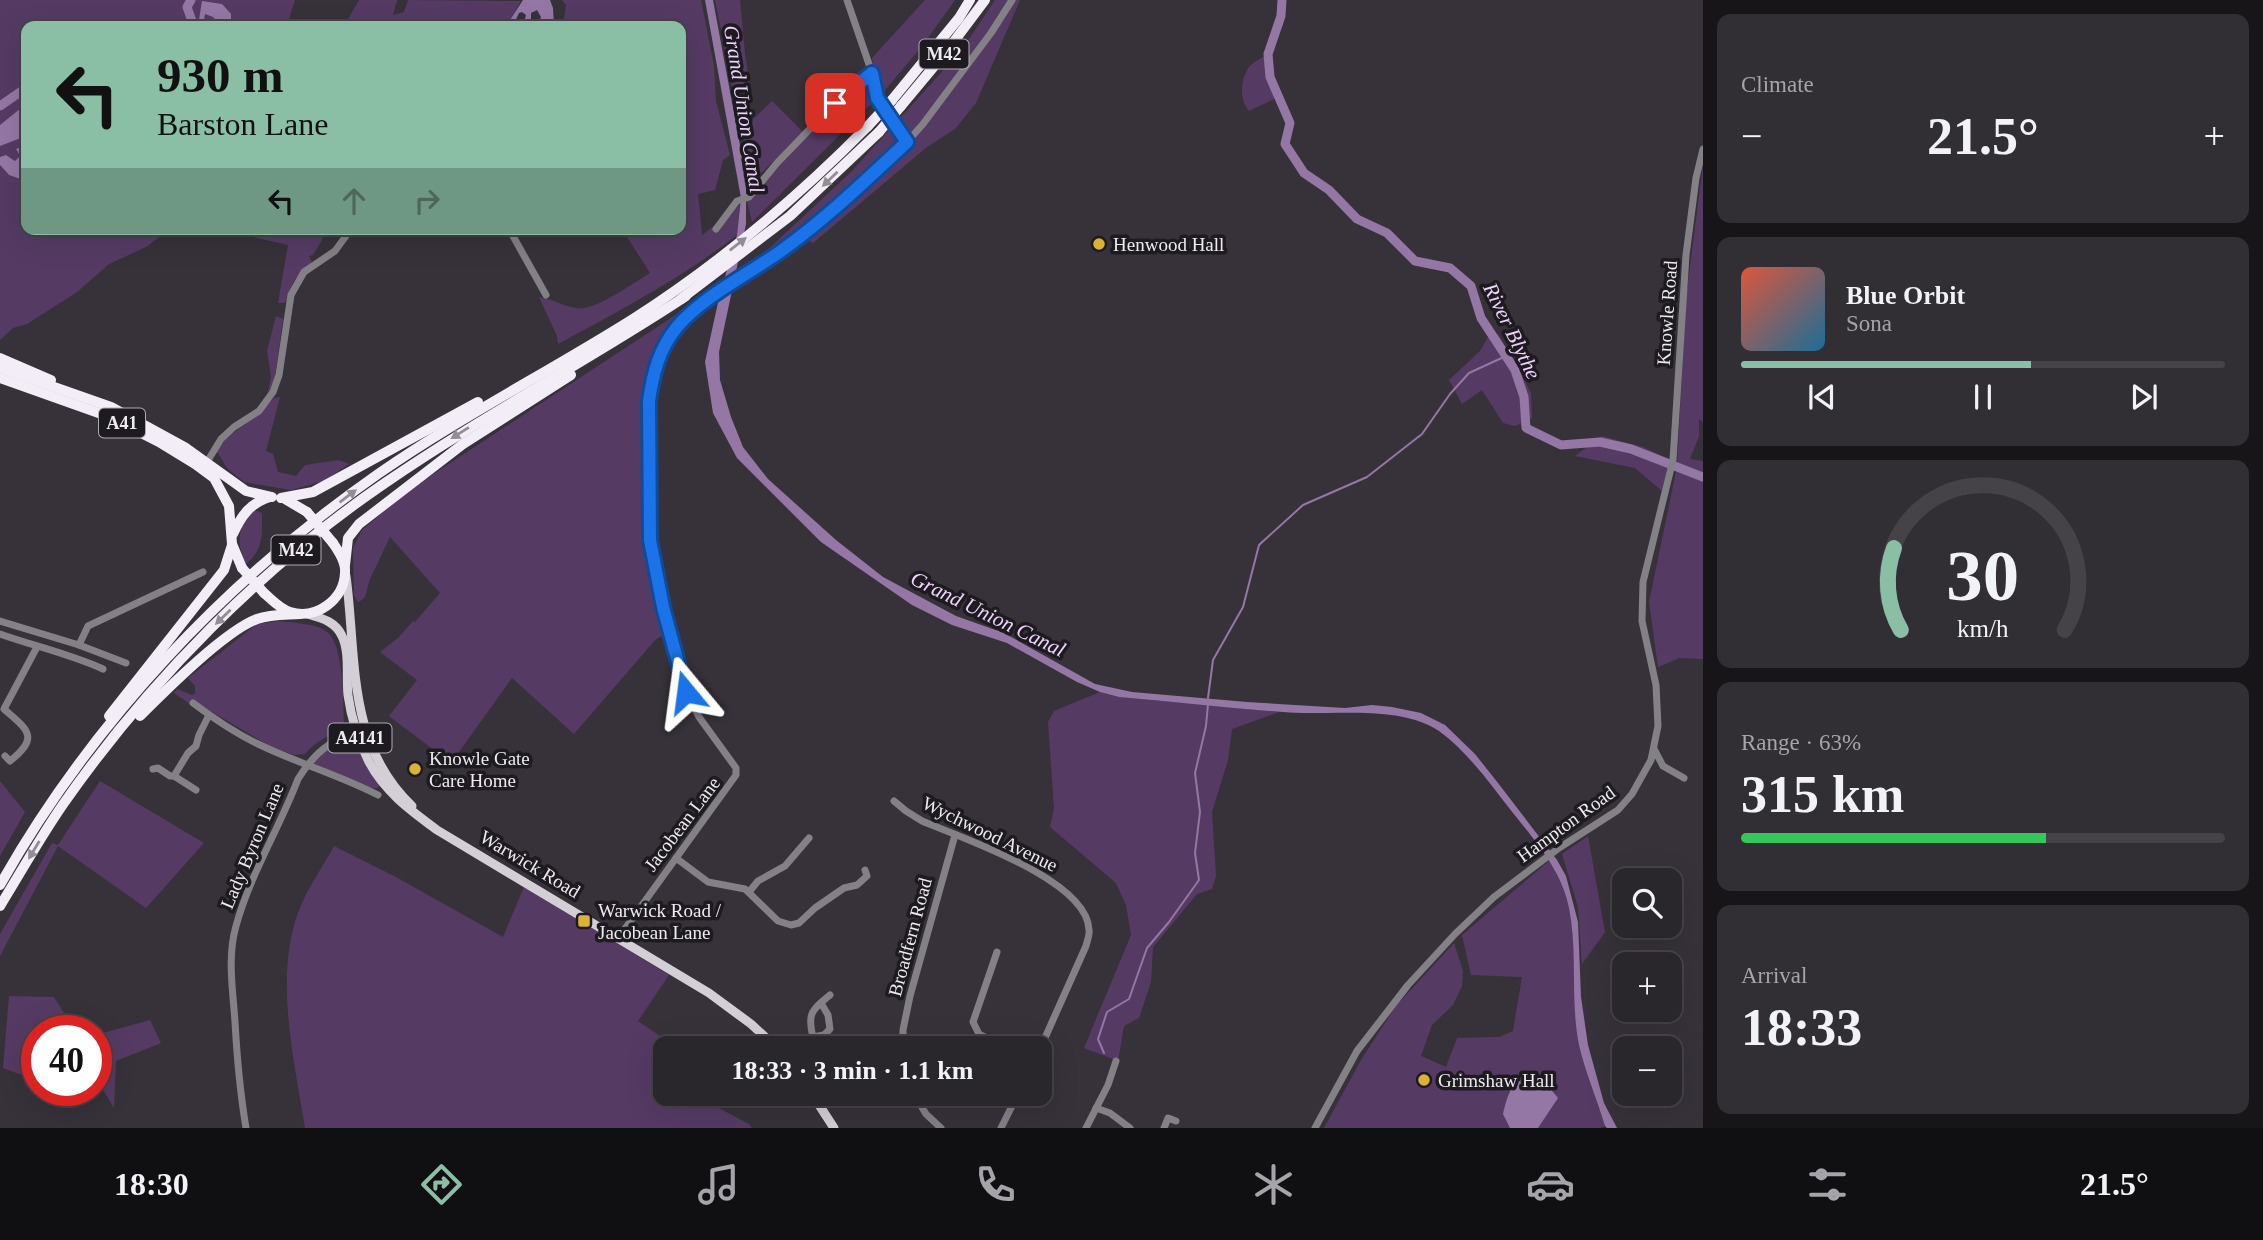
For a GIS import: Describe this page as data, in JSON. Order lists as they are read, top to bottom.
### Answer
{
  "streets": {
    "highway": ["M42", "A41"],
    "main road": ["A4141", "Warwick Road"],
    "street": [
      "Knowle Road",
      "Jacobean Lane",
      "Hampton Road",
      "Wychwood Avenue",
      "Lady Byron Lane",
      "Broadfern Road"
    ]
  },
  "crossings": [
    ["Knowle Road", "Hampton Road"],
    ["A41", "A4141"],
    ["A4141", "Lady Byron Lane"],
    ["A4141", "Warwick Road"],
    ["Jacobean Lane", "Warwick Road"],
    ["Wychwood Avenue", "Broadfern Road"]
  ],
  "water": ["Grand Union Canal", "River Blythe"],
  "places": {
    "other": ["Henwood Hall", "Knowle Gate Care Home", "Grimshaw Hall"],
    "transit": ["Warwick Road / Jacobean Lane"]
  },
  "page": {
    "tile": [
      "Climate",
      ["Range · 63%", "315 km"],
      ["Arrival", "18:33"]
    ],
    "turn": ["930 m", "Barston Lane"],
    "heat": ["−", "21.5°", "+"],
    "song": ["Blue Orbit", "Sona"],
    "map_buttons": ["+", "−"],
    "limit": "40",
    "trip": "18:33 · 3 min · 1.1 km",
    "tabs": ["18:30", "21.5°"],
    "gauge": ["30", "km/h"]
  }
}
